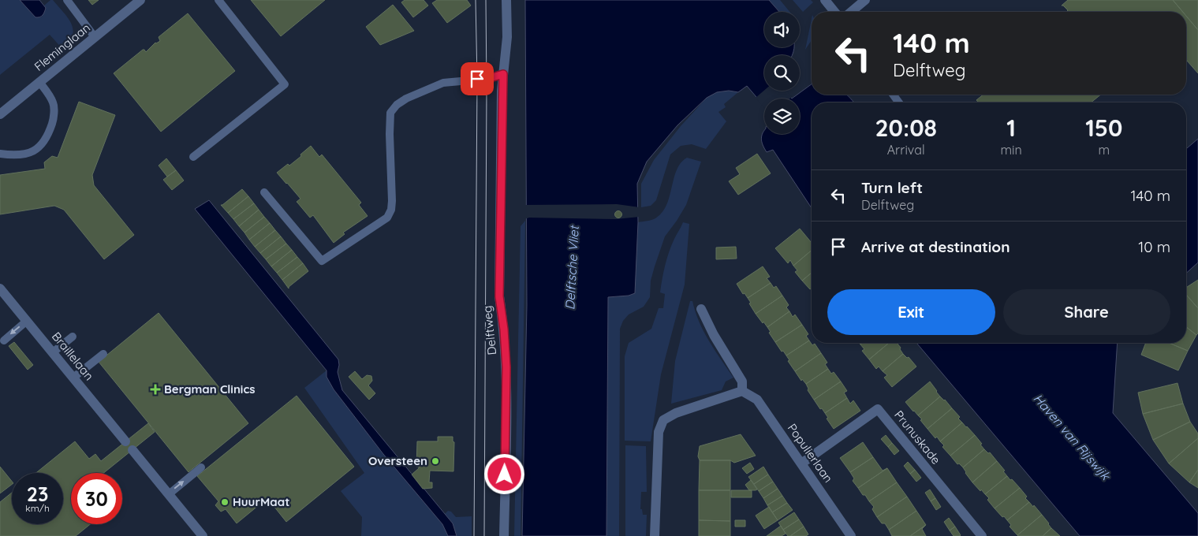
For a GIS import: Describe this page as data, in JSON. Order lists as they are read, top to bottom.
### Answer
{
  "streets": {
    "street": [
      "Fleminglaan",
      "Delftweg",
      "Braillelaan",
      "Prunuskade",
      "Populierlaan"
    ]
  },
  "crossings": [
    ["Prunuskade", "Populierlaan"]
  ],
  "water": ["Delftsche Vliet", "Haven van Rijswijk"],
  "places": {
    "health": ["Bergman Clinics"],
    "other": ["Oversteen", "HuurMaat"]
  },
  "page": {
    "turn": ["140 m", "Delftweg"],
    "eta": [
      "20:08",
      "Arrival",
      "1",
      "min",
      "150",
      "m"
    ],
    "list": [
      {
        "name": "Turn left",
        "note": "Delftweg",
        "value": "140 m"
      },
      {
        "name": "Arrive at destination",
        "value": "10 m"
      }
    ],
    "buttons": ["Exit", "Share"],
    "speed": "23 km/h",
    "limit": "30"
  }
}
